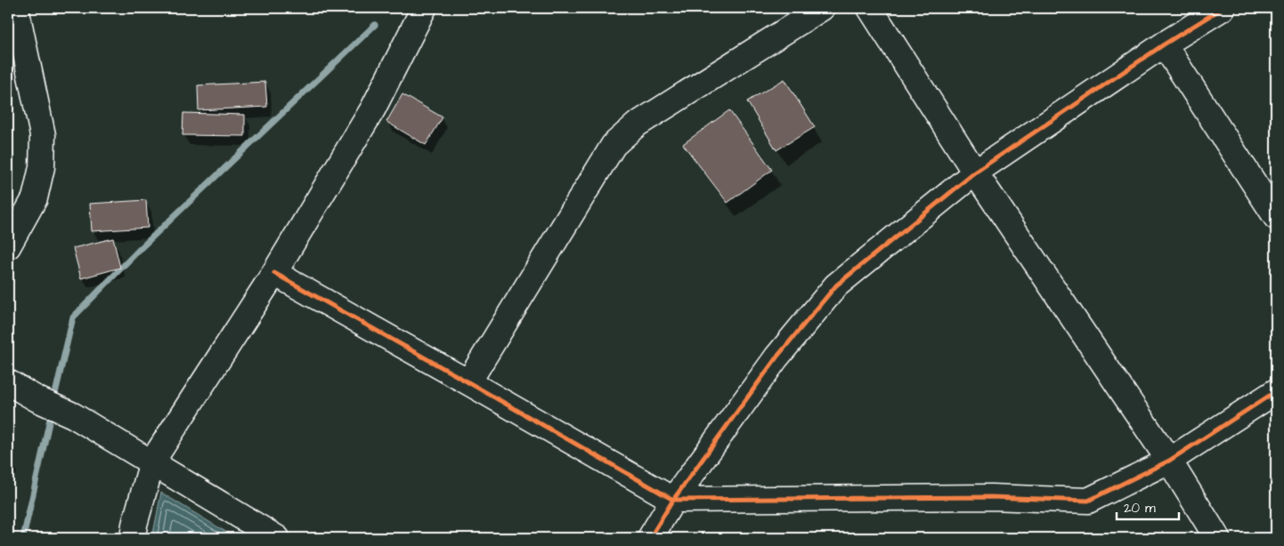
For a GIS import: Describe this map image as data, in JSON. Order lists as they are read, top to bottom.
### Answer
{
  "scale_bar": "20 m"
}
